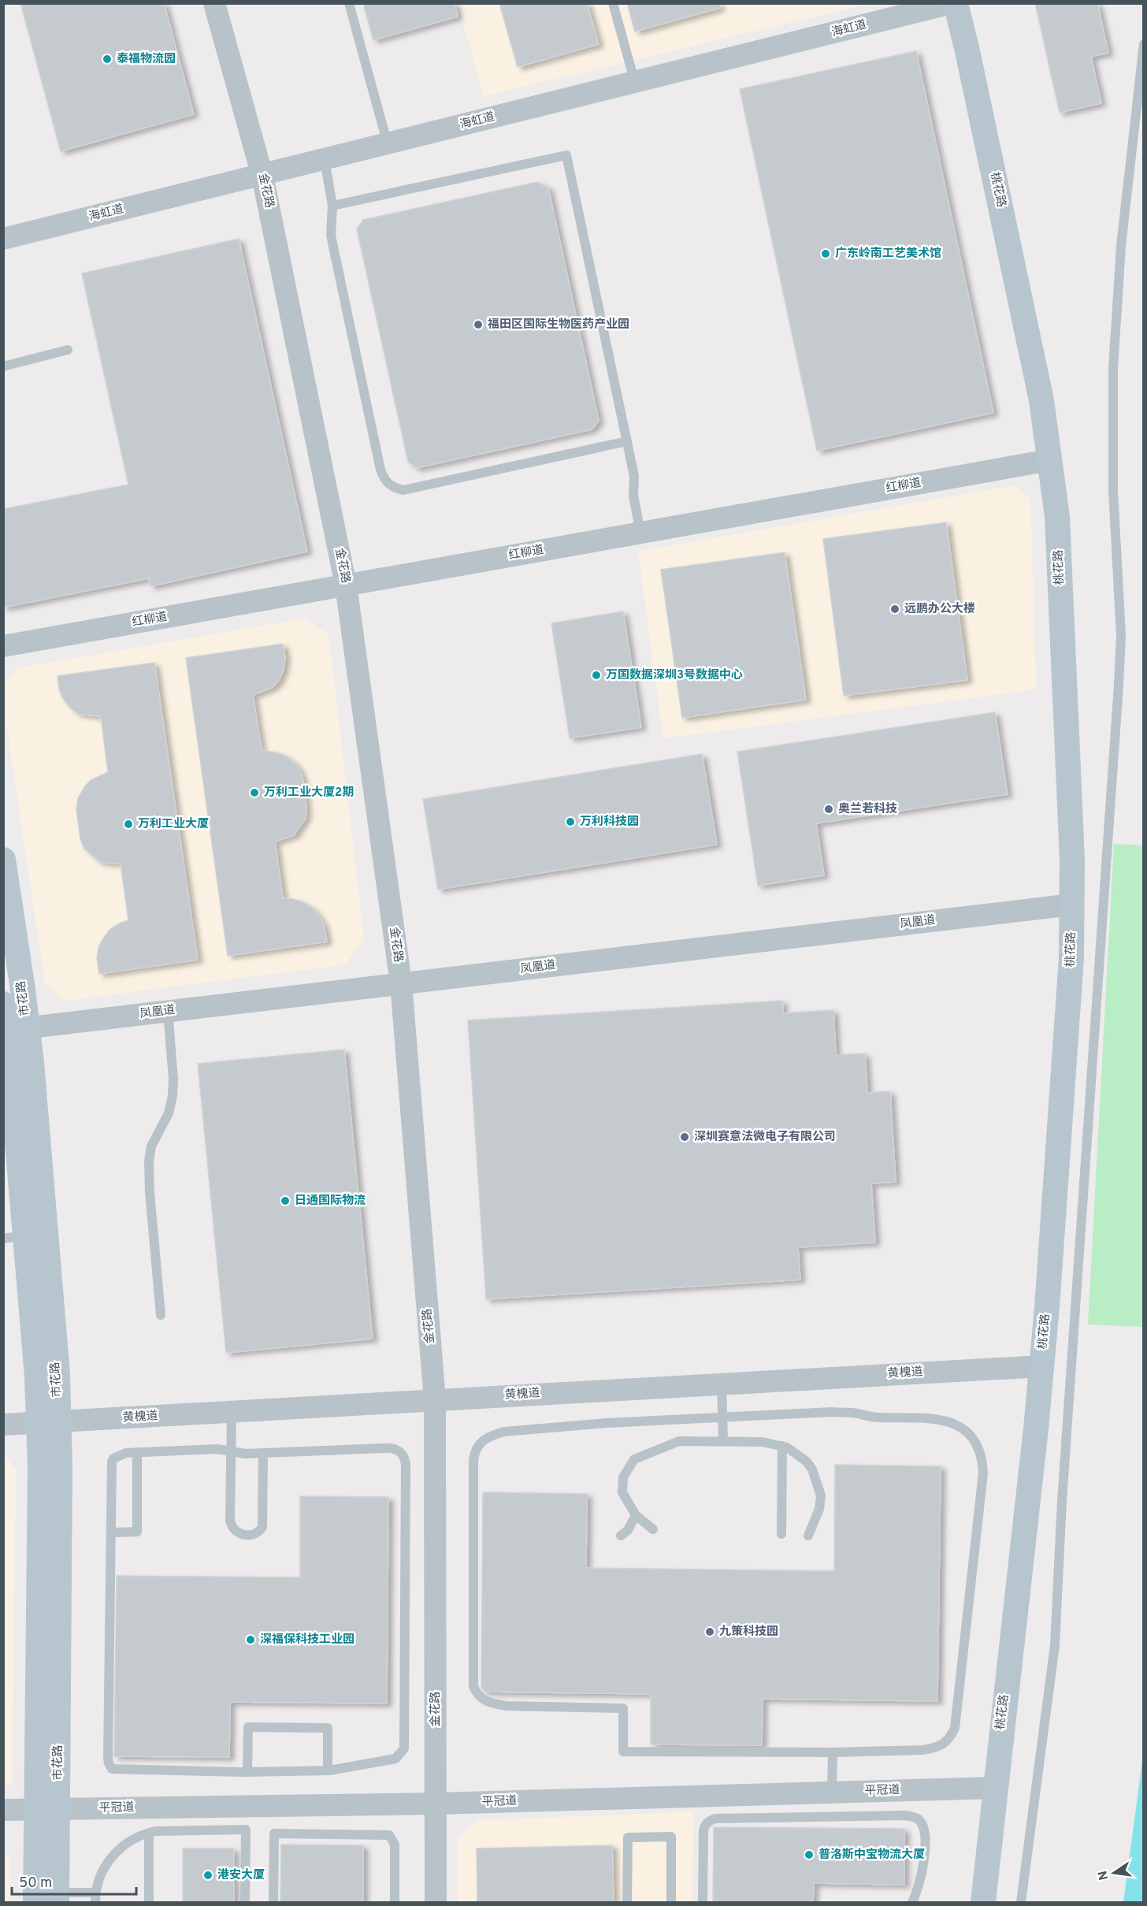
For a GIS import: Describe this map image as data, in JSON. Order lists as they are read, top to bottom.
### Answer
{
  "streets": {
    "main road": ["桃花路", "市花路"],
    "street": [
      "海虹道",
      "金花路",
      "红柳道",
      "凤凰道",
      "黄槐道",
      "平冠道"
    ]
  },
  "crossings": [
    ["海虹道", "金花路"],
    ["桃花路", "红柳道"],
    ["桃花路", "凤凰道"],
    ["桃花路", "黄槐道"],
    ["桃花路", "平冠道"],
    ["金花路", "红柳道"],
    ["金花路", "凤凰道"],
    ["金花路", "黄槐道"],
    ["金花路", "平冠道"],
    ["凤凰道", "市花路"],
    ["市花路", "黄槐道"],
    ["市花路", "平冠道"]
  ],
  "places": [
    "泰福物流园",
    "广东岭南工艺美术馆",
    "福田区国际生物医药产业园",
    "远鹏办公大楼",
    "万国数据深圳3号数据中心",
    "万利工业大厦2期",
    "奥兰若科技",
    "万利科技园",
    "万利工业大厦",
    "深圳赛意法微电子有限公司",
    "日通国际物流",
    "九策科技园",
    "深福保科技工业园",
    "普洛斯中宝物流大厦",
    "港安大厦"
  ],
  "scale_bar": "50 m",
  "north": "left"
}
